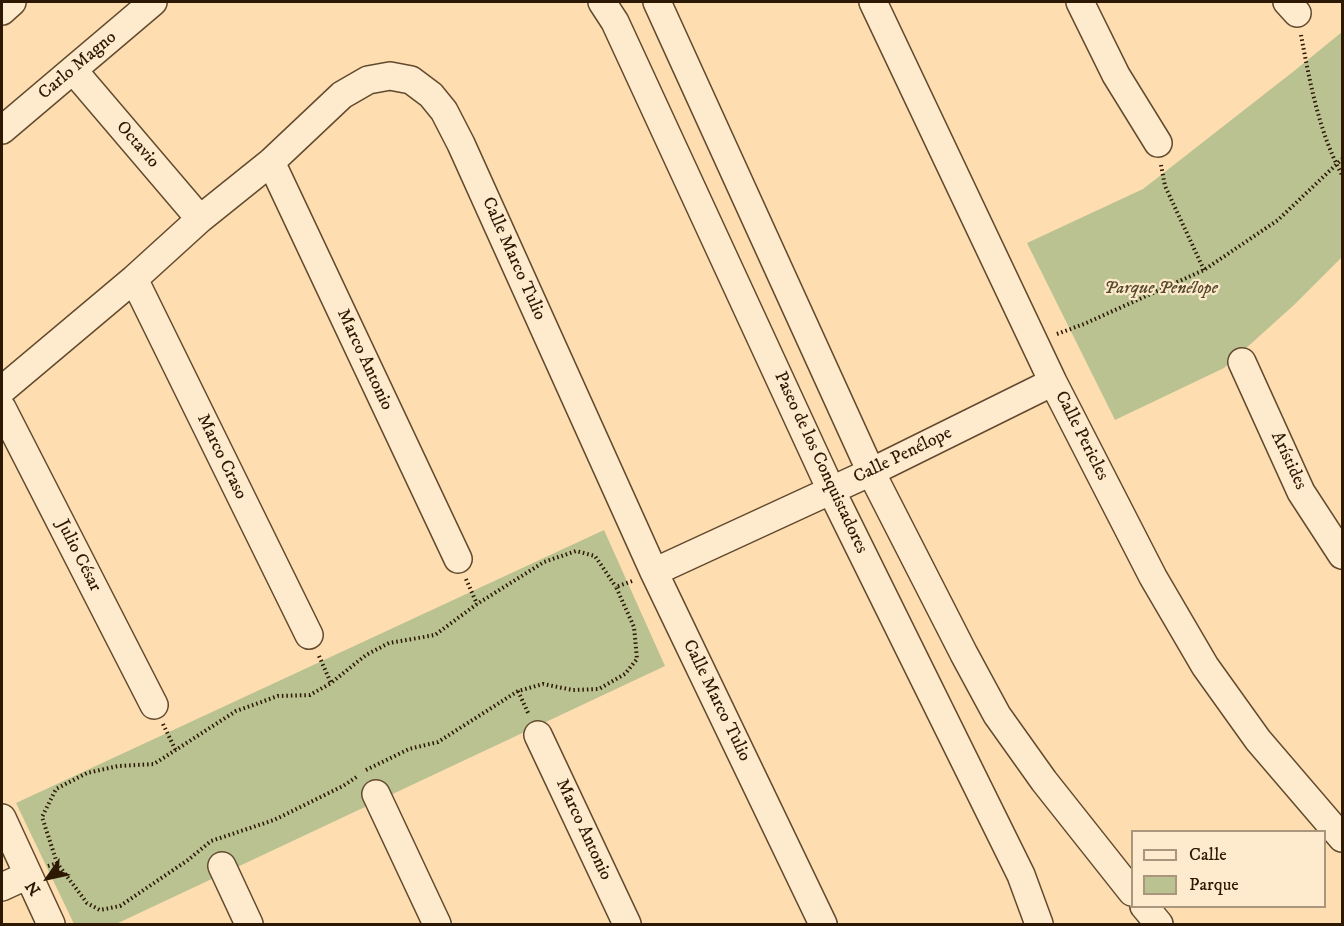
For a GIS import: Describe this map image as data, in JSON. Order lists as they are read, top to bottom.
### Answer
{
  "streets": {
    "street": [
      "Carlo Magno",
      "Octavio",
      "Calle Marco Tulio",
      "Marco Antonio",
      "Calle Pericles",
      "Calle Penélope",
      "Marco Craso",
      "Arístides",
      "Paseo de los Conquistadores",
      "Julio César"
    ]
  },
  "crossings": [
    ["Carlo Magno", "Octavio"],
    ["Octavio", "Calle Marco Tulio"],
    ["Calle Marco Tulio", "Marco Antonio"],
    ["Calle Marco Tulio", "Calle Penélope"],
    ["Calle Marco Tulio", "Marco Craso"],
    ["Calle Pericles", "Calle Penélope"],
    ["Calle Penélope", "Paseo de los Conquistadores"]
  ],
  "parks": ["Parque Penélope"],
  "legend": ["Calle", "Parque"],
  "north": "bottom left"
}
